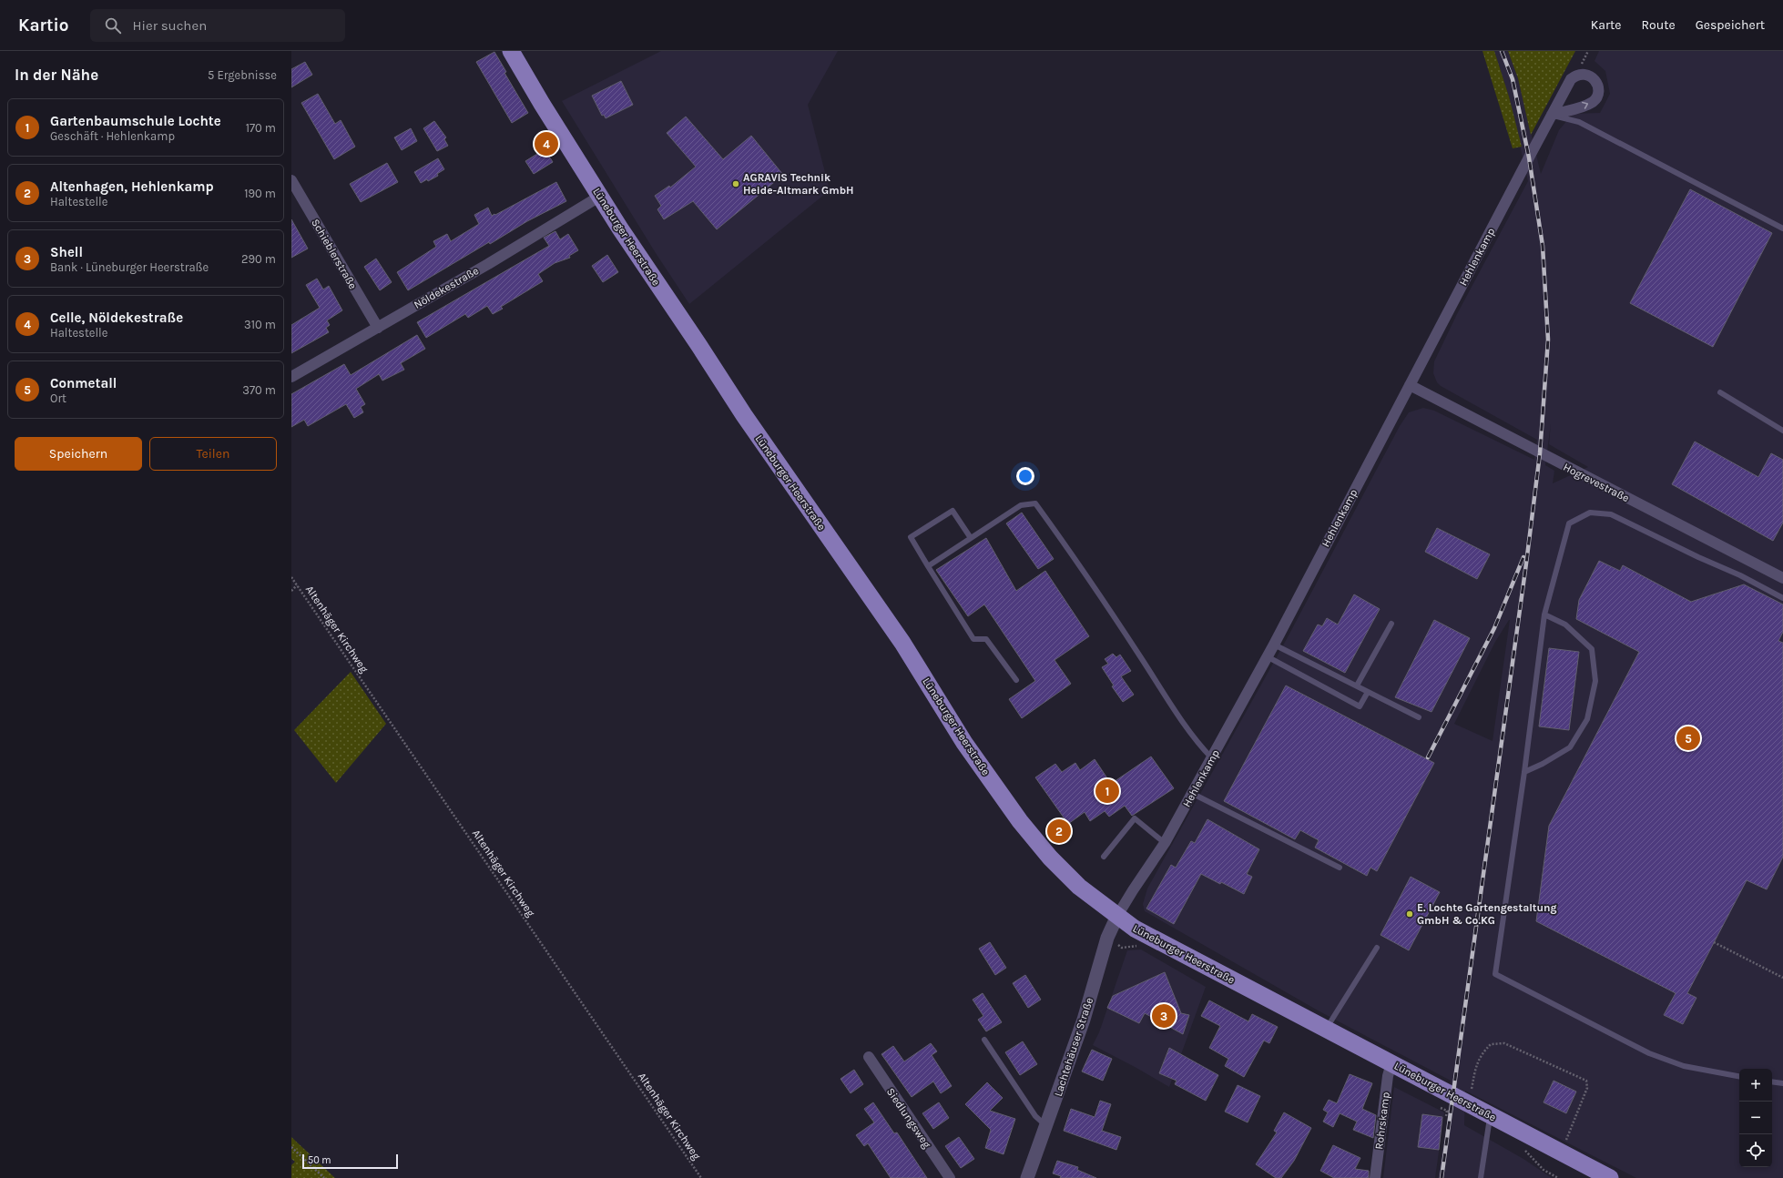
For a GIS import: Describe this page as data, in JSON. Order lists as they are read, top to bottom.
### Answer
{
  "streets": {
    "main road": ["Lüneburger Heerstraße"],
    "street": [
      "Schieblerstraße",
      "Hehlenkamp",
      "Nöldekestraße",
      "Hogrevestraße",
      "Lachtehäuser Straße",
      "Siedlungsweg",
      "Rohrskamp"
    ],
    "path": ["Altenhäger Kirchweg"]
  },
  "crossings": [
    ["Lüneburger Heerstraße", "Hehlenkamp"],
    ["Lüneburger Heerstraße", "Nöldekestraße"],
    ["Lüneburger Heerstraße", "Lachtehäuser Straße"],
    ["Lüneburger Heerstraße", "Rohrskamp"],
    ["Schieblerstraße", "Nöldekestraße"],
    ["Hehlenkamp", "Hogrevestraße"],
    ["Hehlenkamp", "Lachtehäuser Straße"]
  ],
  "places": ["AGRAVIS Technik Heide-Altmark GmbH", "E. Lochte Gartengestaltung GmbH & Co.KG"],
  "scale_bar": "50 m",
  "page": {
    "header": "Kartio",
    "search": "Hier suchen",
    "nav": ["Karte", "Route", "Gespeichert"],
    "heading": ["In der Nähe", "5 Ergebnisse"],
    "list": [
      {
        "mark": "1",
        "name": "Gartenbaumschule Lochte",
        "note": "Geschäft · Hehlenkamp",
        "value": "170 m"
      },
      {
        "mark": "2",
        "name": "Altenhagen, Hehlenkamp",
        "note": "Haltestelle",
        "value": "190 m"
      },
      {
        "mark": "3",
        "name": "Shell",
        "note": "Bank · Lüneburger Heerstraße",
        "value": "290 m"
      },
      {
        "mark": "4",
        "name": "Celle, Nöldekestraße",
        "note": "Haltestelle",
        "value": "310 m"
      },
      {
        "mark": "5",
        "name": "Conmetall",
        "note": "Ort",
        "value": "370 m"
      }
    ],
    "pins": [
      "4",
      "5",
      "1",
      "2",
      "3"
    ],
    "buttons": ["Speichern", "Teilen"],
    "map_buttons": ["+", "−"],
    "scale": "50 m"
  }
}
